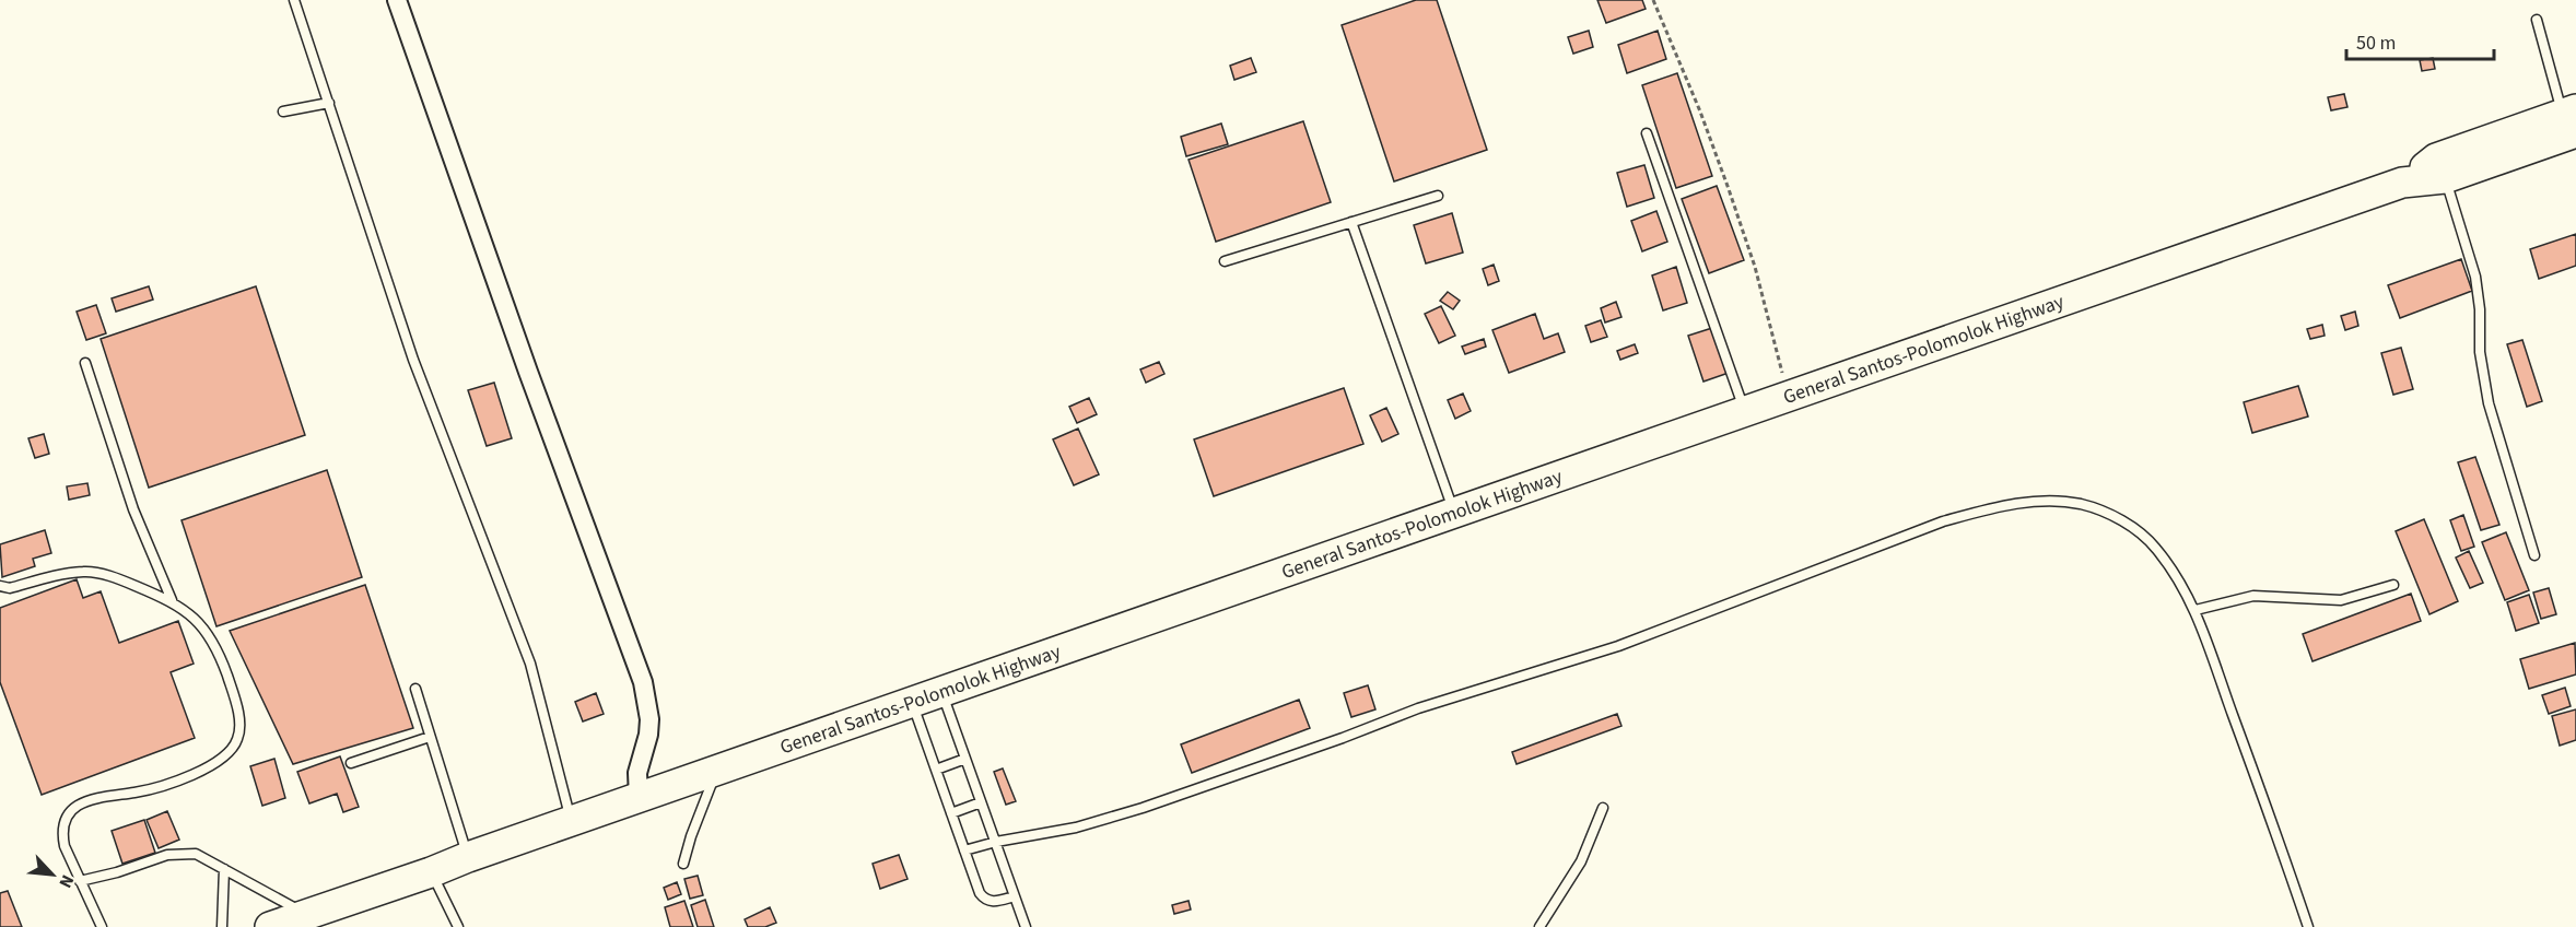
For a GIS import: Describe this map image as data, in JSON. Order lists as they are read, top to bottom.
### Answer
{
  "streets": {
    "highway": ["General Santos-Polomolok Highway"]
  },
  "scale_bar": "50 m",
  "north": "bottom right"
}
